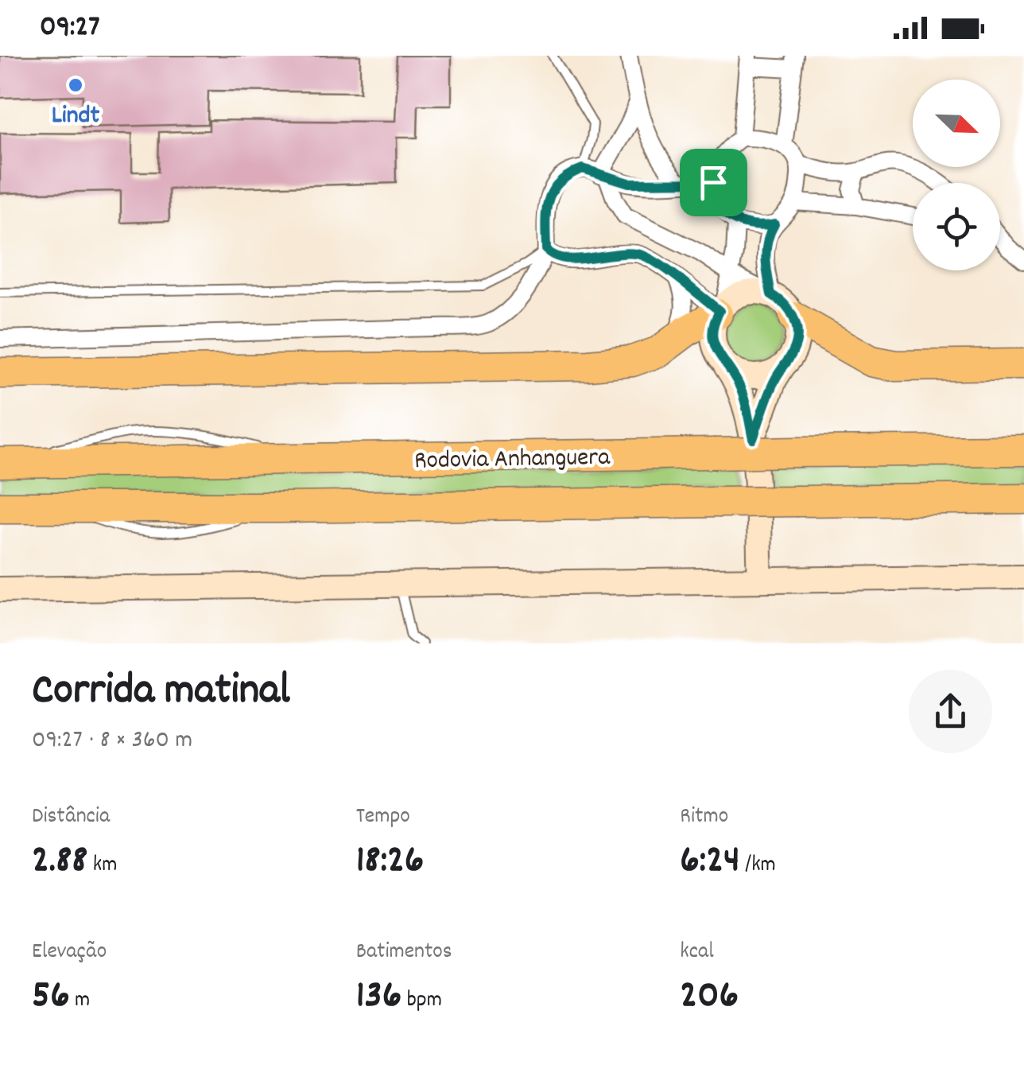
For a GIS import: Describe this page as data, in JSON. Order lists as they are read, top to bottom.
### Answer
{
  "streets": {
    "highway": ["Rodovia Anhanguera"]
  },
  "places": ["Lindt"],
  "north": "bottom right",
  "page": {
    "status": "09:27",
    "heading": ["Corrida matinal", "09:27 · 8 × 360 m"],
    "stats": [
      ["Distância", "2.88 km"],
      ["Tempo", "18:26"],
      ["Ritmo", "6:24 /km"],
      ["Elevação", "56 m"],
      ["Batimentos", "136 bpm"],
      ["kcal", "206"]
    ]
  }
}
